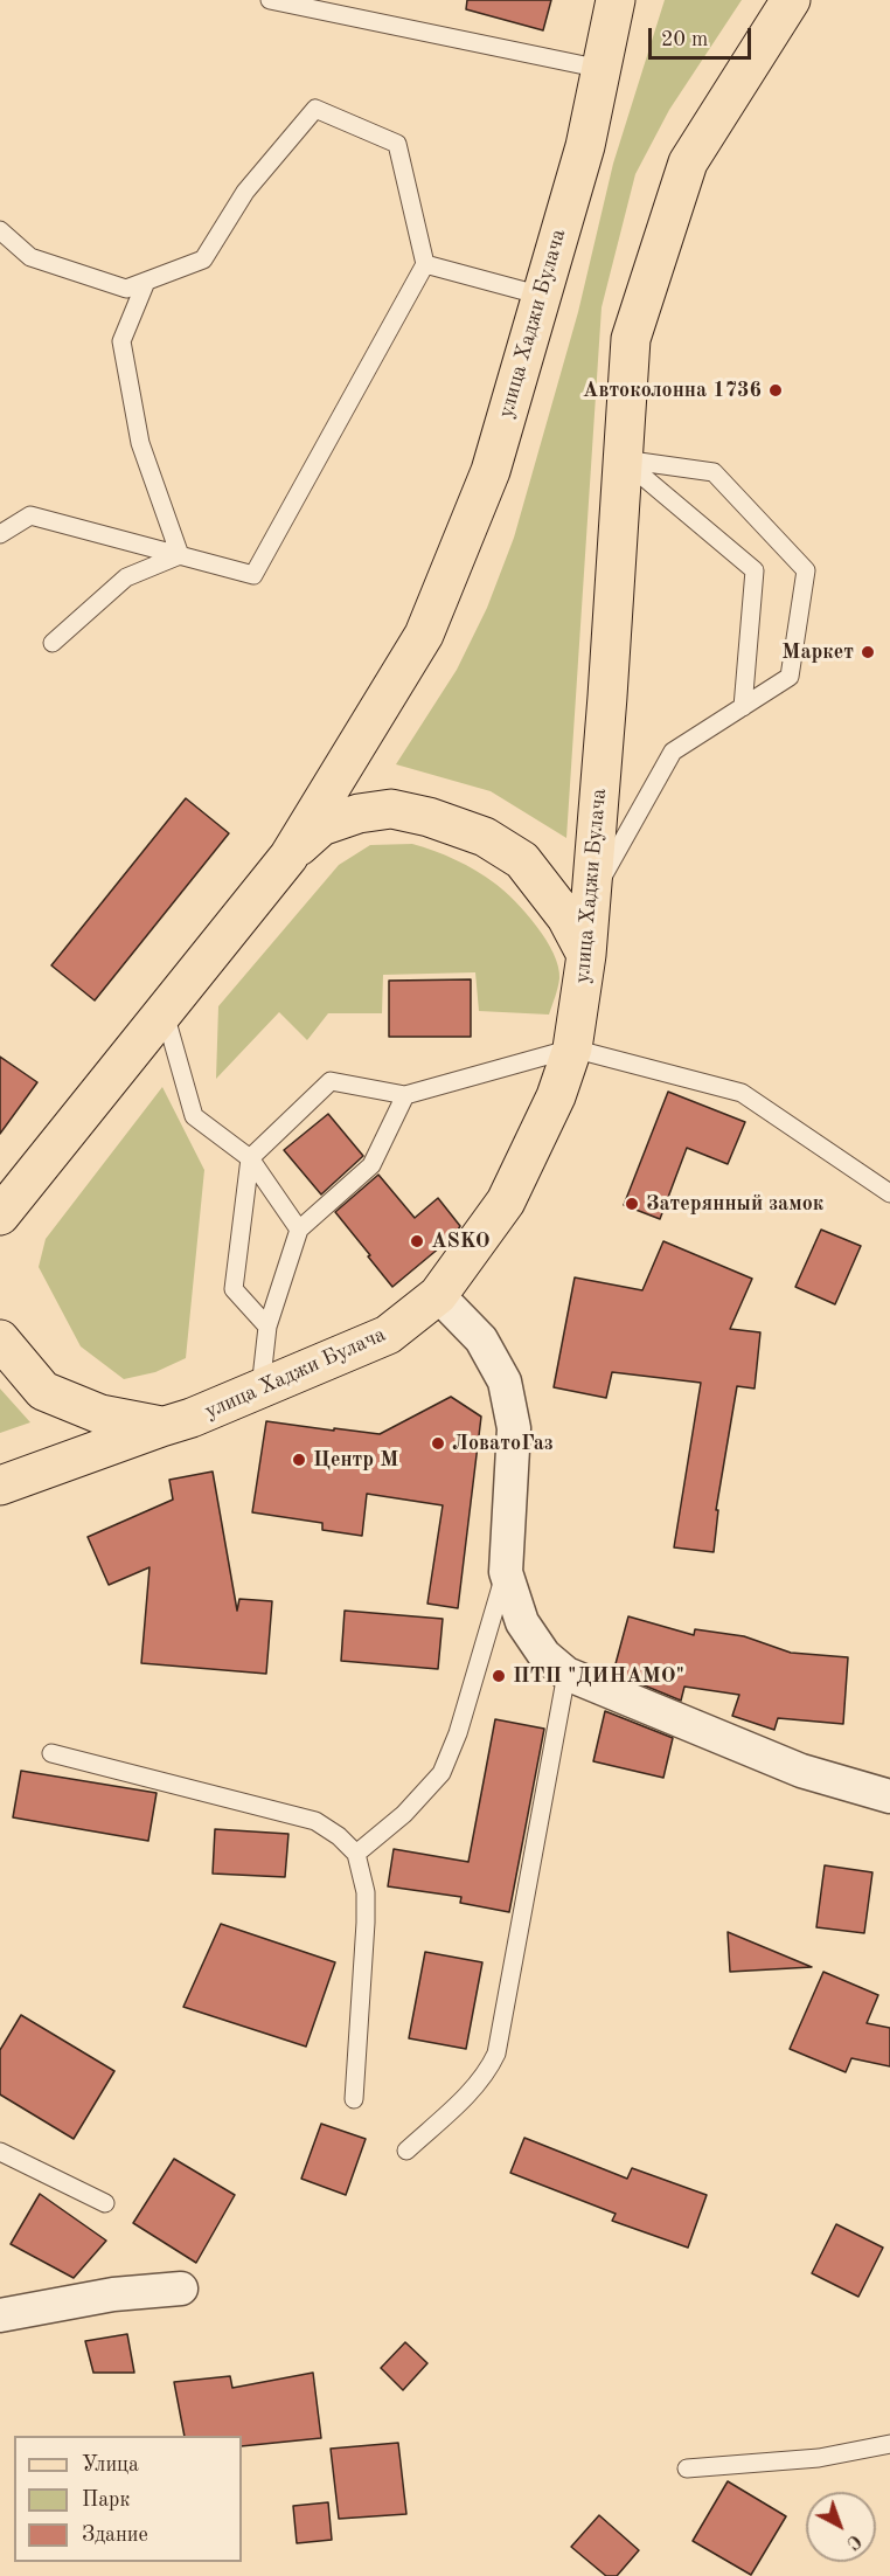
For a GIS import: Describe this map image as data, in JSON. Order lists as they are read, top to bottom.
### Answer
{
  "streets": {
    "main road": ["улица Хаджи Булача"]
  },
  "places": [
    "Автоколонна 1736",
    "Маркет",
    "Затерянный замок",
    "ASKO",
    "ЛоватоГаз",
    "Центр М",
    "ПТП \"ДИНАМО\""
  ],
  "legend": ["Улица", "Парк", "Здание"],
  "scale_bar": "20 m",
  "north": "bottom right"
}
